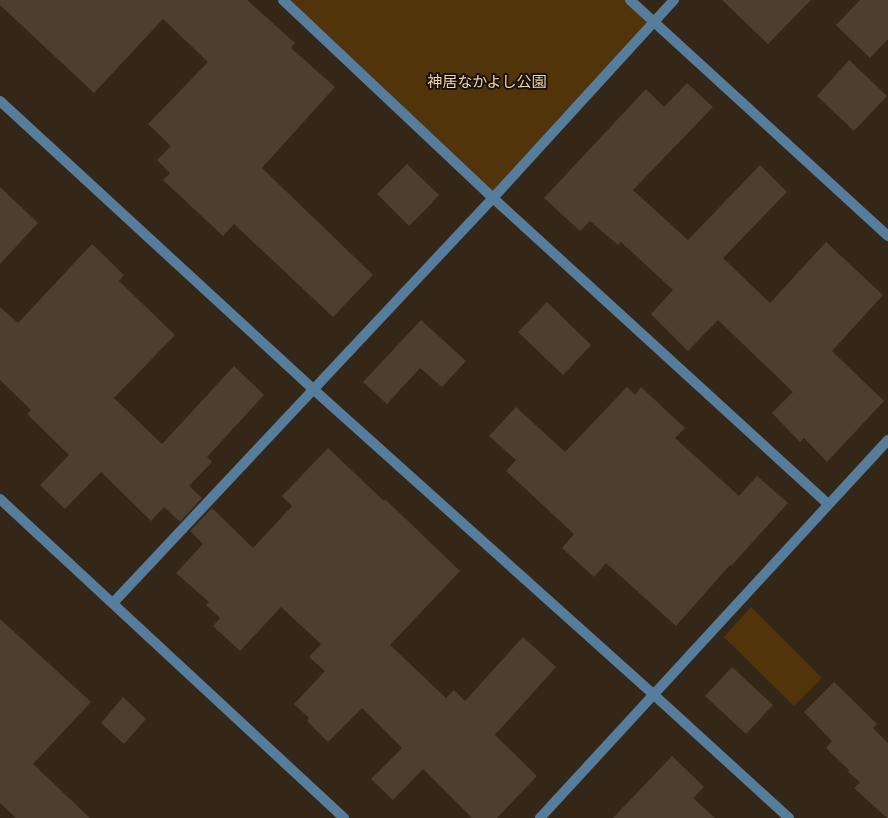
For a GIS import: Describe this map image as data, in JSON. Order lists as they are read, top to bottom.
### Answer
{
  "parks": ["神居なかよし公園"]
}
